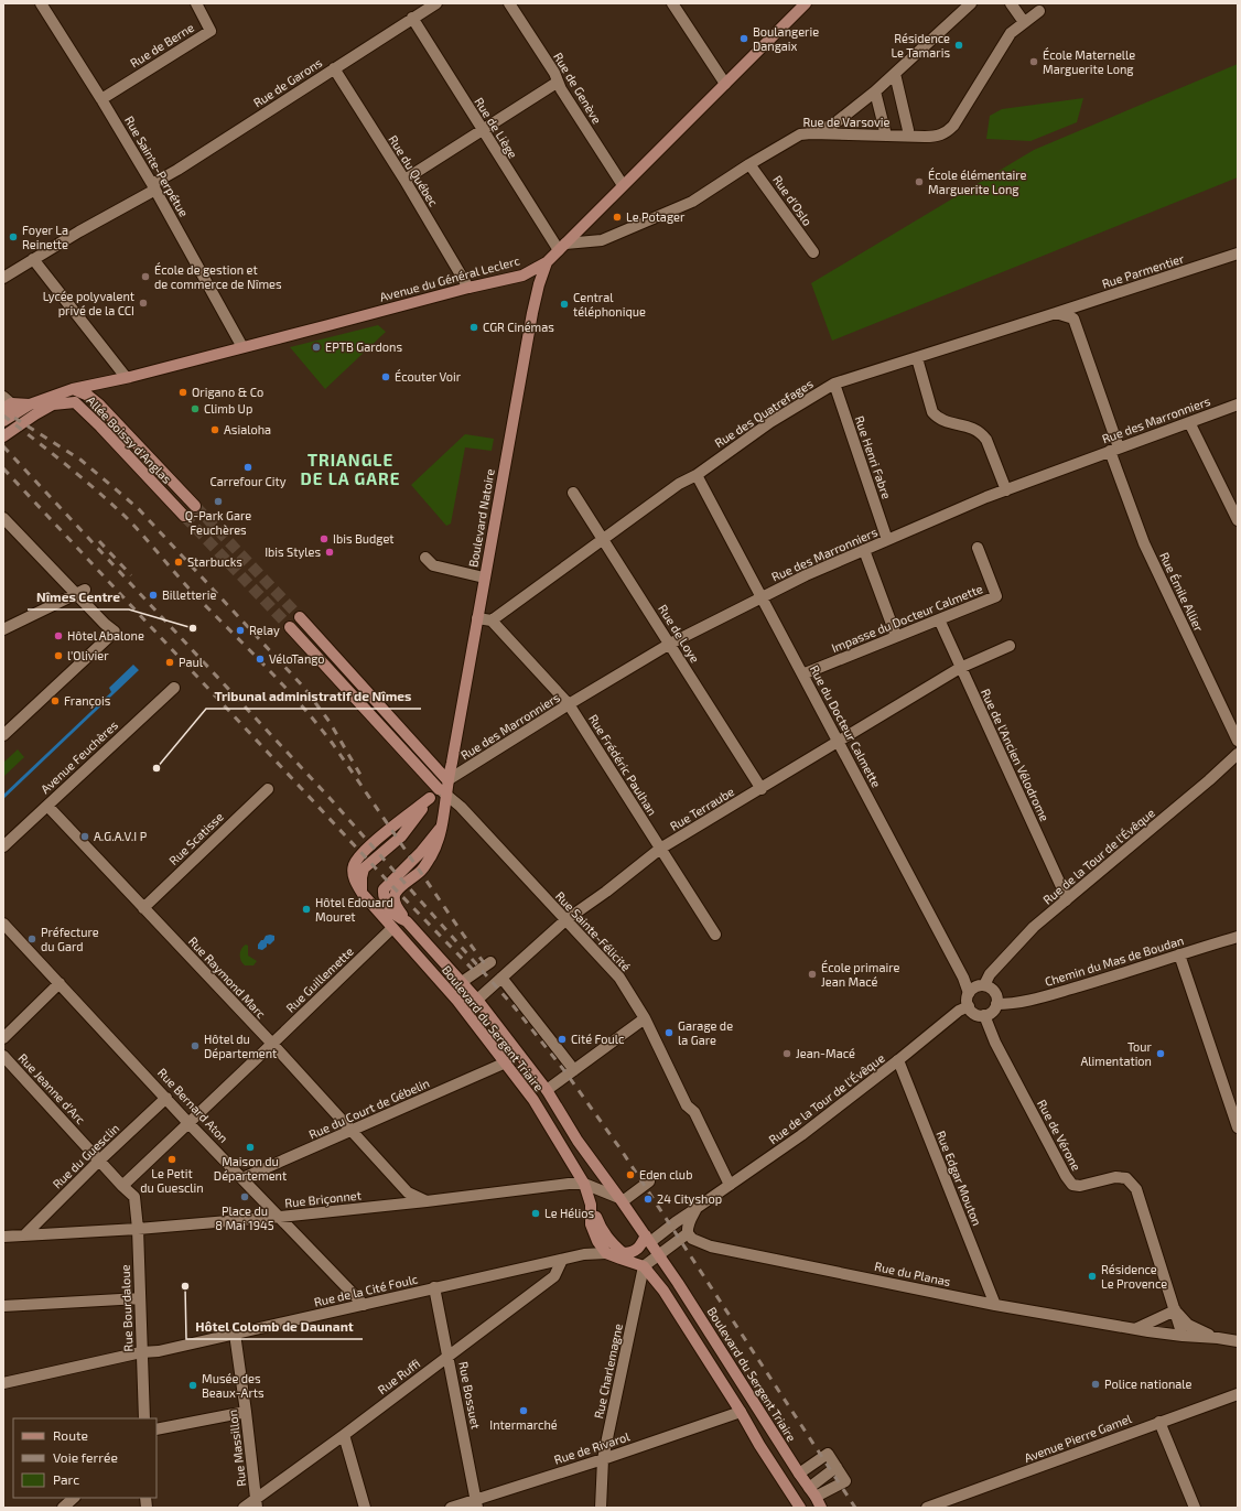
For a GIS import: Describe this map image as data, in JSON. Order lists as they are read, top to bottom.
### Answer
{
  "streets": {
    "main road": [
      "Avenue du Général Leclerc",
      "Allée Boissy d'Anglas",
      "Boulevard Natoire",
      "Boulevard du Sergent Triaire"
    ],
    "street": [
      "Rue de Berne",
      "Rue de Garons",
      "Rue de Genève",
      "Rue de Varsovie",
      "Rue de Liège",
      "Rue Sainte-Perpétue",
      "Rue du Québec",
      "Rue d'Oslo",
      "Rue Parmentier",
      "Rue des Quatrefages",
      "Rue des Marronniers",
      "Rue Henri Fabre",
      "Rue Émile Allier",
      "Impasse du Docteur Calmette",
      "Rue de Loye",
      "Rue du Docteur Calmette",
      "Rue de l'Ancien Vélodrome",
      "Avenue Feuchères",
      "Rue Frédéric Paulhan",
      "Rue Terraube",
      "Rue Scatisse",
      "Rue de la Tour de l'Évêque",
      "Rue Sainte-Félicité",
      "Chemin du Mas de Boudan",
      "Rue Raymond Marc",
      "Rue Guillemette",
      "Rue Jeanne d'Arc",
      "Rue Bernard Aton",
      "Rue du Court de Gébelin",
      "Rue de Vérone",
      "Rue du Guesclin",
      "Rue Edgar Mouton",
      "Rue Briçonnet",
      "Rue du Planas",
      "Rue de la Cité Foulc",
      "Rue Bourdaloue",
      "Rue Charlemagne",
      "Rue Ruffi",
      "Rue Bossuet",
      "Avenue Pierre Gamel",
      "Rue Massillon",
      "Rue de Rivarol"
    ]
  },
  "crossings": [
    ["Rue de Berne", "Rue Sainte-Perpétue"],
    ["Rue de Garons", "Rue de Liège"],
    ["Rue de Garons", "Rue Sainte-Perpétue"],
    ["Rue de Garons", "Rue du Québec"],
    ["Rue de Genève", "Avenue du Général Leclerc"],
    ["Rue de Varsovie", "Rue de Liège"],
    ["Rue de Varsovie", "Rue d'Oslo"],
    ["Rue de Varsovie", "Avenue du Général Leclerc"],
    ["Rue de Liège", "Avenue du Général Leclerc"],
    ["Rue Sainte-Perpétue", "Avenue du Général Leclerc"],
    ["Rue du Québec", "Avenue du Général Leclerc"],
    ["Rue Parmentier", "Rue des Quatrefages"],
    ["Avenue du Général Leclerc", "Allée Boissy d'Anglas"],
    ["Avenue du Général Leclerc", "Boulevard Natoire"],
    ["Rue des Quatrefages", "Rue Henri Fabre"],
    ["Rue des Quatrefages", "Rue de Loye"],
    ["Rue des Quatrefages", "Rue du Docteur Calmette"],
    ["Rue des Quatrefages", "Rue Frédéric Paulhan"],
    ["Rue des Marronniers", "Rue Henri Fabre"],
    ["Rue des Marronniers", "Boulevard Natoire"],
    ["Rue des Marronniers", "Rue Émile Allier"],
    ["Rue des Marronniers", "Rue de Loye"],
    ["Rue des Marronniers", "Rue du Docteur Calmette"],
    ["Rue des Marronniers", "Rue Frédéric Paulhan"],
    ["Impasse du Docteur Calmette", "Rue du Docteur Calmette"],
    ["Impasse du Docteur Calmette", "Rue de l'Ancien Vélodrome"],
    ["Rue de Loye", "Rue Terraube"],
    ["Rue du Docteur Calmette", "Rue Terraube"],
    ["Rue du Docteur Calmette", "Rue de la Tour de l'Évêque"],
    ["Rue du Docteur Calmette", "Chemin du Mas de Boudan"],
    ["Rue du Docteur Calmette", "Rue de Vérone"],
    ["Rue de l'Ancien Vélodrome", "Rue Terraube"],
    ["Rue de l'Ancien Vélodrome", "Rue de la Tour de l'Évêque"],
    ["Avenue Feuchères", "Rue Raymond Marc"],
    ["Rue Frédéric Paulhan", "Rue Terraube"],
    ["Rue Terraube", "Rue Sainte-Félicité"],
    ["Rue Terraube", "Boulevard du Sergent Triaire"],
    ["Rue Scatisse", "Rue Raymond Marc"],
    ["Rue de la Tour de l'Évêque", "Rue Sainte-Félicité"],
    ["Rue de la Tour de l'Évêque", "Chemin du Mas de Boudan"],
    ["Rue de la Tour de l'Évêque", "Boulevard du Sergent Triaire"],
    ["Rue de la Tour de l'Évêque", "Rue de Vérone"],
    ["Rue de la Tour de l'Évêque", "Rue Edgar Mouton"],
    ["Rue Sainte-Félicité", "Boulevard du Sergent Triaire"],
    ["Chemin du Mas de Boudan", "Rue de Vérone"],
    ["Rue Raymond Marc", "Rue Guillemette"],
    ["Rue Raymond Marc", "Rue du Court de Gébelin"],
    ["Rue Raymond Marc", "Rue Briçonnet"],
    ["Rue Guillemette", "Boulevard du Sergent Triaire"],
    ["Rue Guillemette", "Rue Jeanne d'Arc"],
    ["Rue Guillemette", "Rue Bernard Aton"],
    ["Boulevard du Sergent Triaire", "Rue du Court de Gébelin"],
    ["Boulevard du Sergent Triaire", "Rue Briçonnet"],
    ["Boulevard du Sergent Triaire", "Rue de la Cité Foulc"],
    ["Rue Jeanne d'Arc", "Rue du Guesclin"],
    ["Rue Jeanne d'Arc", "Rue Bourdaloue"],
    ["Rue Bernard Aton", "Rue du Court de Gébelin"],
    ["Rue Bernard Aton", "Rue du Guesclin"],
    ["Rue Bernard Aton", "Rue Briçonnet"],
    ["Rue Bernard Aton", "Rue de la Cité Foulc"],
    ["Rue de Vérone", "Rue du Planas"],
    ["Rue du Guesclin", "Rue Briçonnet"],
    ["Rue Edgar Mouton", "Rue du Planas"],
    ["Rue Briçonnet", "Rue Bourdaloue"],
    ["Rue de la Cité Foulc", "Rue Bourdaloue"],
    ["Rue de la Cité Foulc", "Rue Ruffi"],
    ["Rue de la Cité Foulc", "Rue Bossuet"],
    ["Rue de la Cité Foulc", "Rue Massillon"],
    ["Rue Charlemagne", "Rue de Rivarol"],
    ["Rue Ruffi", "Rue Bossuet"],
    ["Rue Ruffi", "Rue Massillon"],
    ["Rue Bossuet", "Rue de Rivarol"]
  ],
  "districts": ["TRIANGLE DE LA GARE"],
  "places": [
    "Boulangerie Dangaix",
    "Résidence Le Tamaris",
    "École Maternelle Marguerite Long",
    "École élémentaire Marguerite Long",
    "Le Potager",
    "Foyer La Reinette",
    "École de gestion et de commerce de Nîmes",
    "Lycée polyvalent privé de la CCI",
    "Central téléphonique",
    "CGR Cinémas",
    "EPTB Gardons",
    "Écouter Voir",
    "Origano & Co",
    "Climb Up",
    "Asialoha",
    "Carrefour City",
    "Q-Park Gare Feuchères",
    "Ibis Budget",
    "Ibis Styles",
    "Starbucks",
    "Billetterie",
    "Nîmes Centre",
    "Relay",
    "Hôtel Abalone",
    "l'Olivier",
    "VéloTango",
    "Paul",
    "François",
    "Tribunal administratif de Nîmes",
    "A.G.A.V.I P",
    "Hôtel Edouard Mouret",
    "Préfecture du Gard",
    "École primaire Jean Macé",
    "Garage de la Gare",
    "Cité Foulc",
    "Hôtel du Département",
    "Jean-Macé",
    "Tour Alimentation",
    "Maison du Département",
    "Le Petit du Guesclin",
    "Eden club",
    "Place du 8 Mai 1945",
    "24 Cityshop",
    "Le Hélios",
    "Résidence Le Provence",
    "Hôtel Colomb de Daunant",
    "Police nationale",
    "Musée des Beaux-Arts",
    "Intermarché"
  ],
  "legend": ["Route", "Voie ferrée", "Parc"]
}
